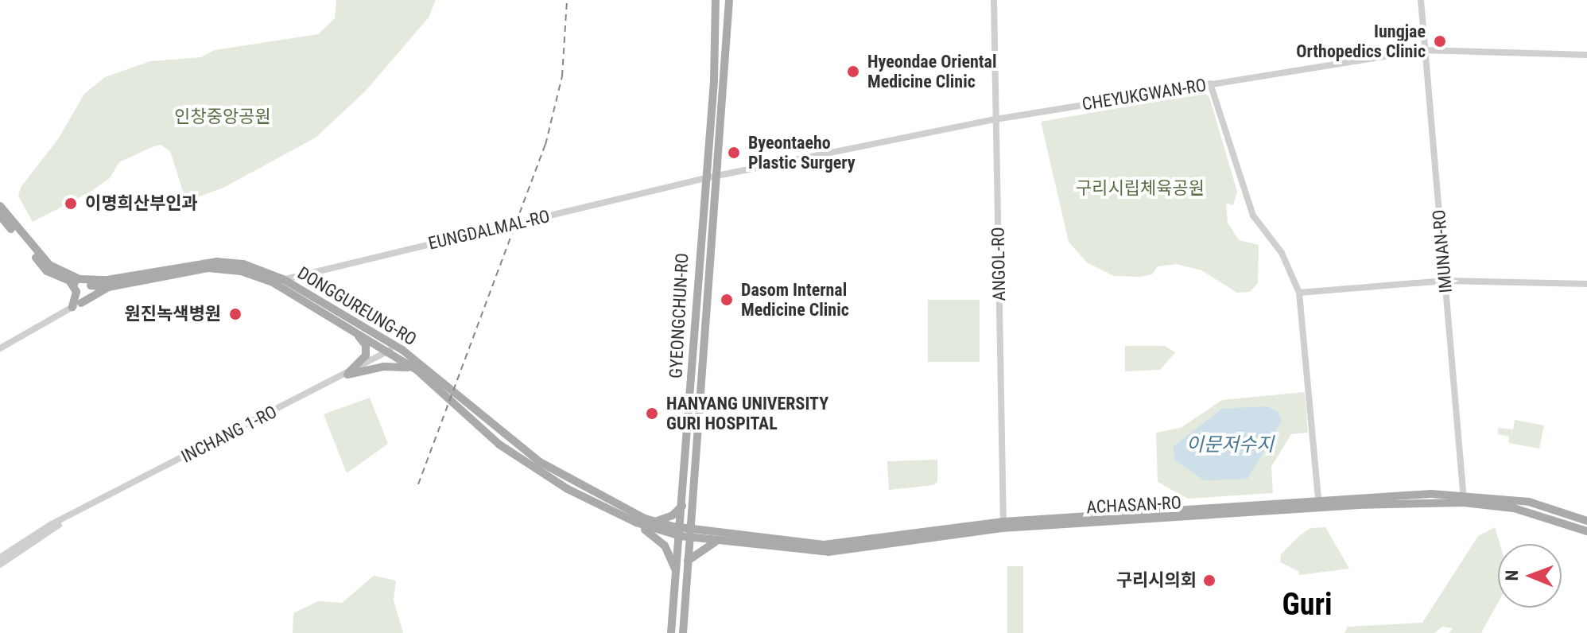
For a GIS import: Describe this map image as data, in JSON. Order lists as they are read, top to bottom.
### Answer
{
  "streets": {
    "main road": ["DONGGUREUNG-RO", "GYEONGCHUN-RO", "ACHASAN-RO"],
    "street": [
      "CHEYUKGWAN-RO",
      "EUNGDALMAL-RO",
      "IMUNAN-RO",
      "ANGOL-RO",
      "INCHANG 1-RO"
    ]
  },
  "crossings": [
    ["CHEYUKGWAN-RO", "EUNGDALMAL-RO"],
    ["CHEYUKGWAN-RO", "IMUNAN-RO"],
    ["CHEYUKGWAN-RO", "ANGOL-RO"],
    ["CHEYUKGWAN-RO", "GYEONGCHUN-RO"],
    ["EUNGDALMAL-RO", "DONGGUREUNG-RO"],
    ["EUNGDALMAL-RO", "GYEONGCHUN-RO"],
    ["IMUNAN-RO", "ACHASAN-RO"],
    ["ANGOL-RO", "ACHASAN-RO"],
    ["DONGGUREUNG-RO", "GYEONGCHUN-RO"],
    ["DONGGUREUNG-RO", "INCHANG 1-RO"],
    ["DONGGUREUNG-RO", "ACHASAN-RO"],
    ["GYEONGCHUN-RO", "ACHASAN-RO"]
  ],
  "districts": ["Guri"],
  "water": ["이문저수지"],
  "parks": ["인창중앙공원", "구리시립체육공원"],
  "places": [
    "Iungjae Orthopedics Clinic",
    "Hyeondae Oriental Medicine Clinic",
    "Byeontaeho Plastic Surgery",
    "이명희산부인과",
    "Dasom Internal Medicine Clinic",
    "원진녹색병원",
    "HANYANG UNIVERSITY GURI HOSPITAL",
    "구리시의회"
  ],
  "north": "left"
}
